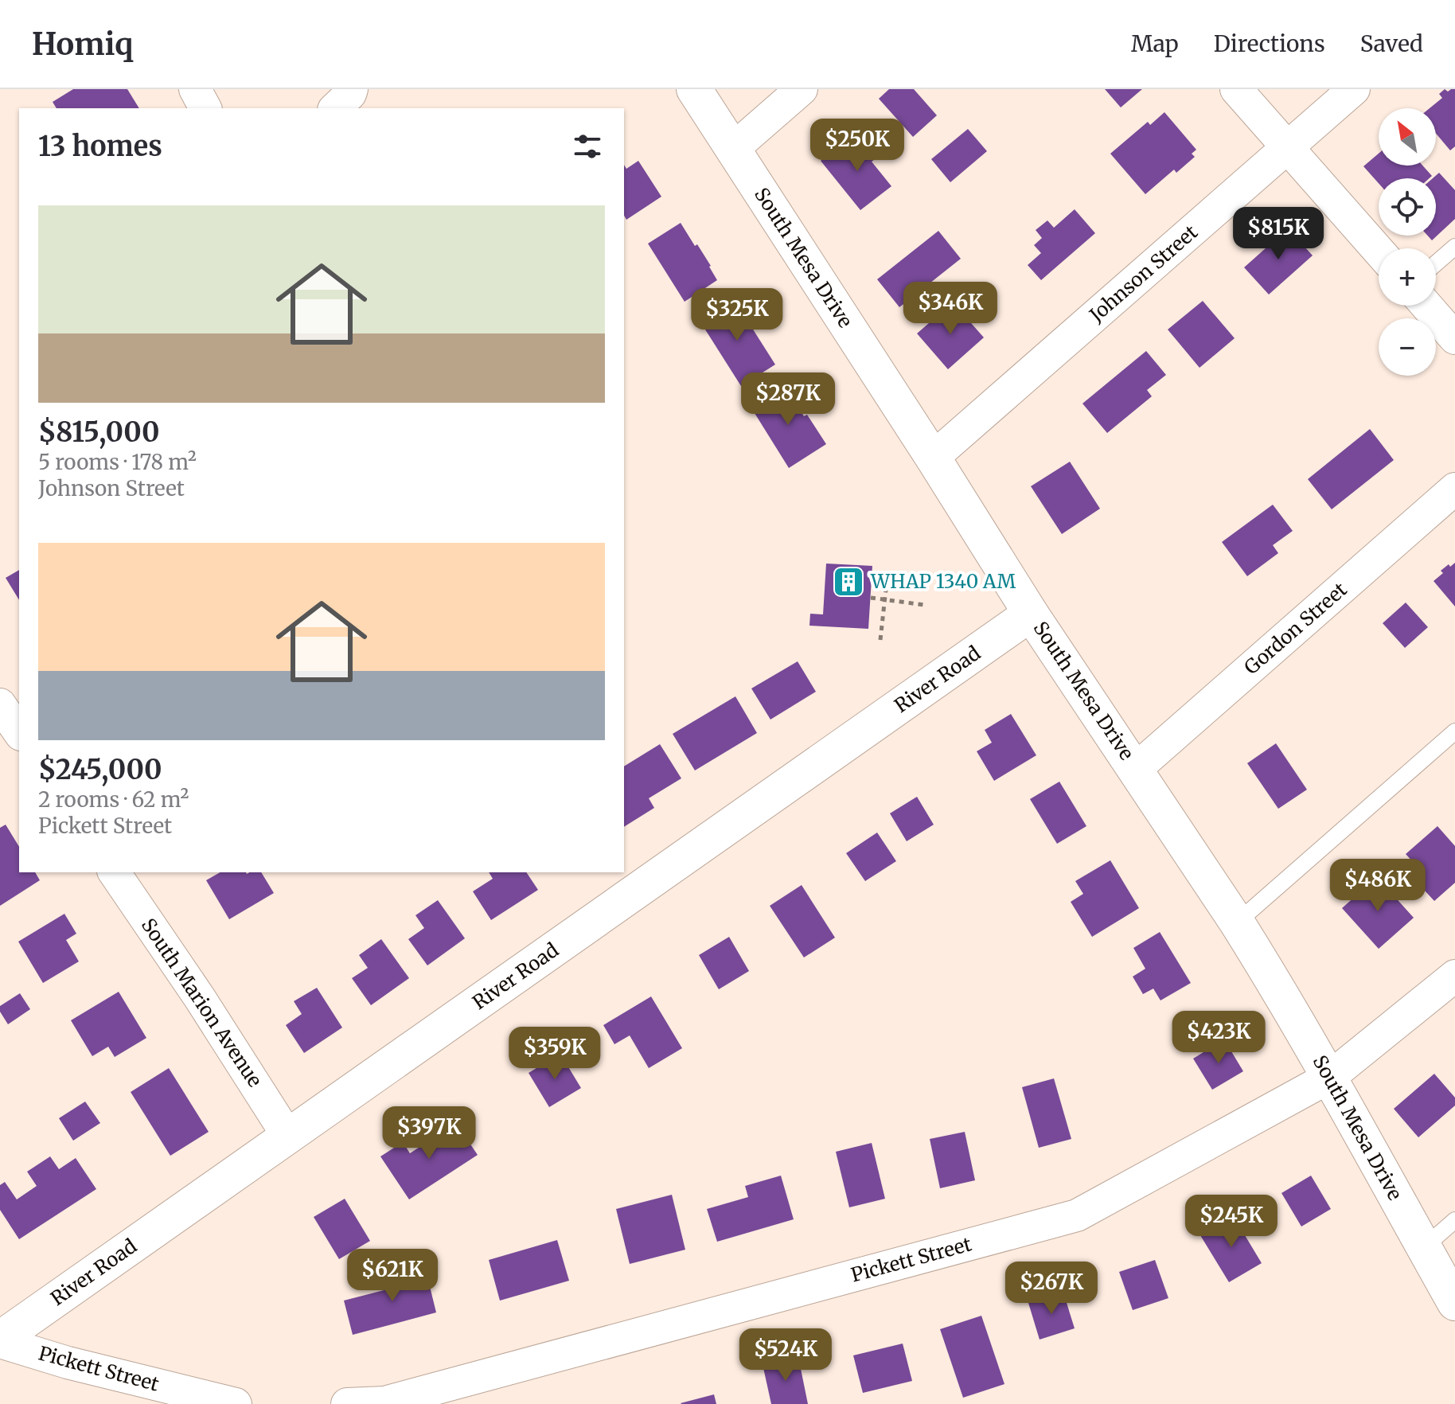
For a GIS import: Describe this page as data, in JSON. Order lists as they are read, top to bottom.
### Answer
{
  "streets": {
    "main road": ["South Mesa Drive", "River Road"],
    "street": [
      "Johnson Street",
      "Gordon Street",
      "South Marion Avenue",
      "Pickett Street"
    ]
  },
  "crossings": [
    ["South Mesa Drive", "Johnson Street"],
    ["South Mesa Drive", "Gordon Street"],
    ["South Mesa Drive", "River Road"],
    ["South Mesa Drive", "Pickett Street"],
    ["River Road", "South Marion Avenue"],
    ["River Road", "Pickett Street"]
  ],
  "places": {
    "building": ["WHAP 1340 AM"]
  },
  "north": "top left",
  "page": {
    "header": "Homiq",
    "nav": ["Map", "Directions", "Saved"],
    "map_buttons": ["+", "−"],
    "heading": "13 homes",
    "price": [
      "$250K",
      "$815K",
      "$346K",
      "$325K",
      "$287K",
      "$486K",
      "$423K",
      "$359K",
      "$397K",
      "$245K",
      "$621K",
      "$267K",
      "$524K"
    ],
    "list": [
      {
        "name": "$815,000",
        "note": "5 rooms · 178 m² · Johnson Street"
      },
      {
        "name": "$245,000",
        "note": "2 rooms · 62 m² · Pickett Street"
      }
    ]
  }
}
